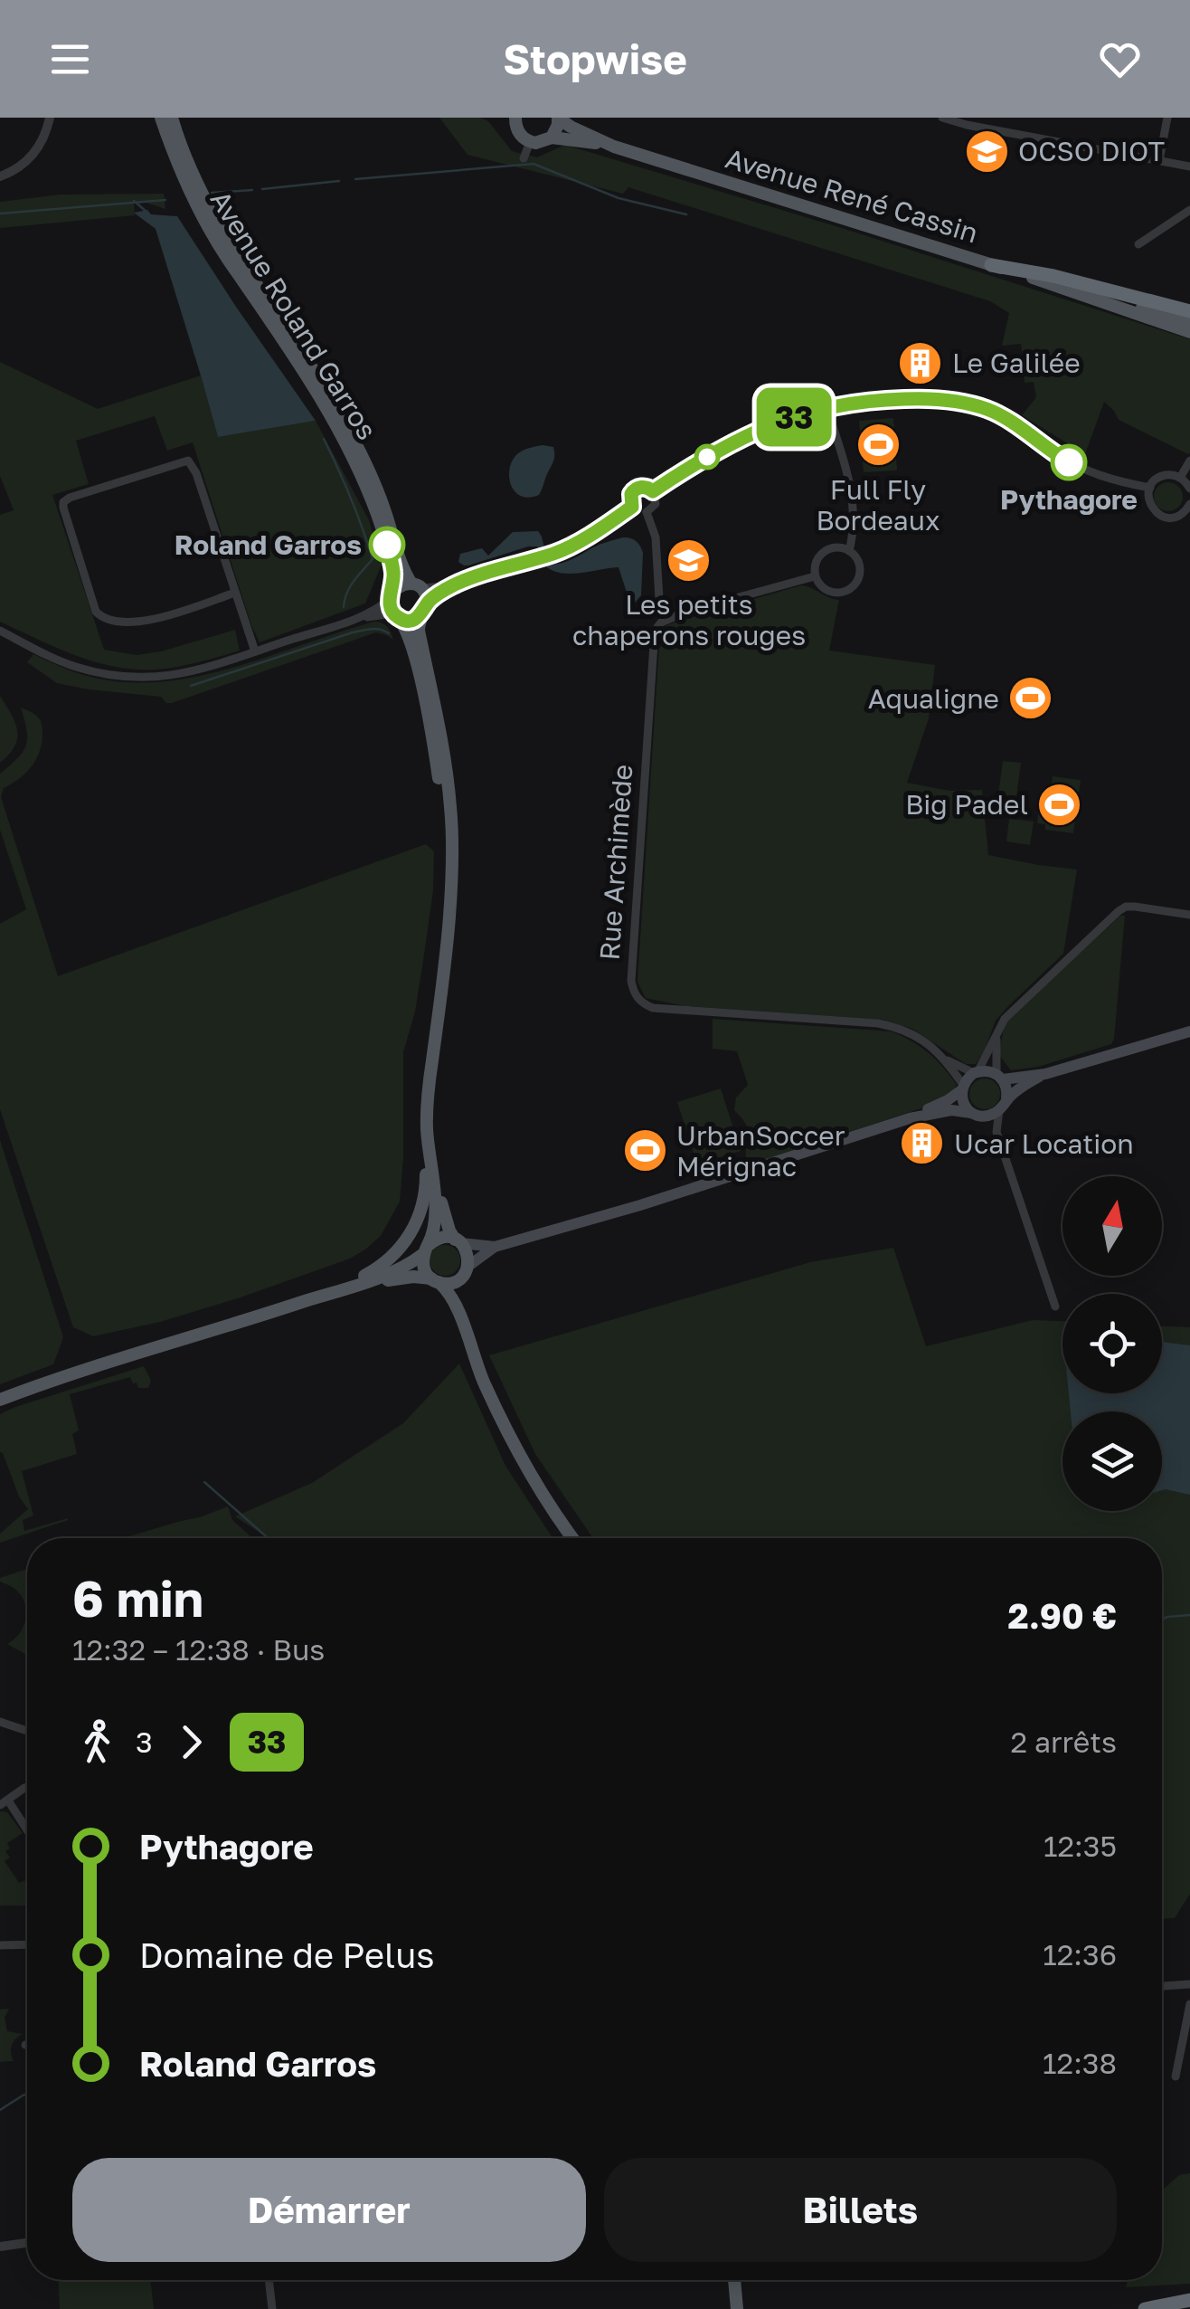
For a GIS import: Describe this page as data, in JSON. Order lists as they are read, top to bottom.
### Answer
{
  "streets": {
    "main road": ["Avenue René Cassin", "Avenue Roland Garros"],
    "street": ["Rue Archimède"]
  },
  "places": {
    "school or university": ["OCSO DIOT", "Les petits chaperons rouges"],
    "building": ["Le Galilée", "Ucar Location"],
    "sports": [
      "Full Fly Bordeaux",
      "Aqualigne",
      "Big Padel",
      "UrbanSoccer Mérignac"
    ],
    "other": ["Pythagore", "Roland Garros"]
  },
  "lines": ["bus line 33"],
  "north": "top",
  "page": {
    "header": "Stopwise",
    "on_map": "33",
    "heading": ["6 min", "12:32 – 12:38 · Bus", "2.90 €"],
    "legs": ["3", "33", "2 arrêts"],
    "list": [
      {
        "name": "Pythagore",
        "value": "12:35"
      },
      {
        "name": "Domaine de Pelus",
        "value": "12:36"
      },
      {
        "name": "Roland Garros",
        "value": "12:38"
      }
    ],
    "buttons": ["Démarrer", "Billets"]
  }
}
